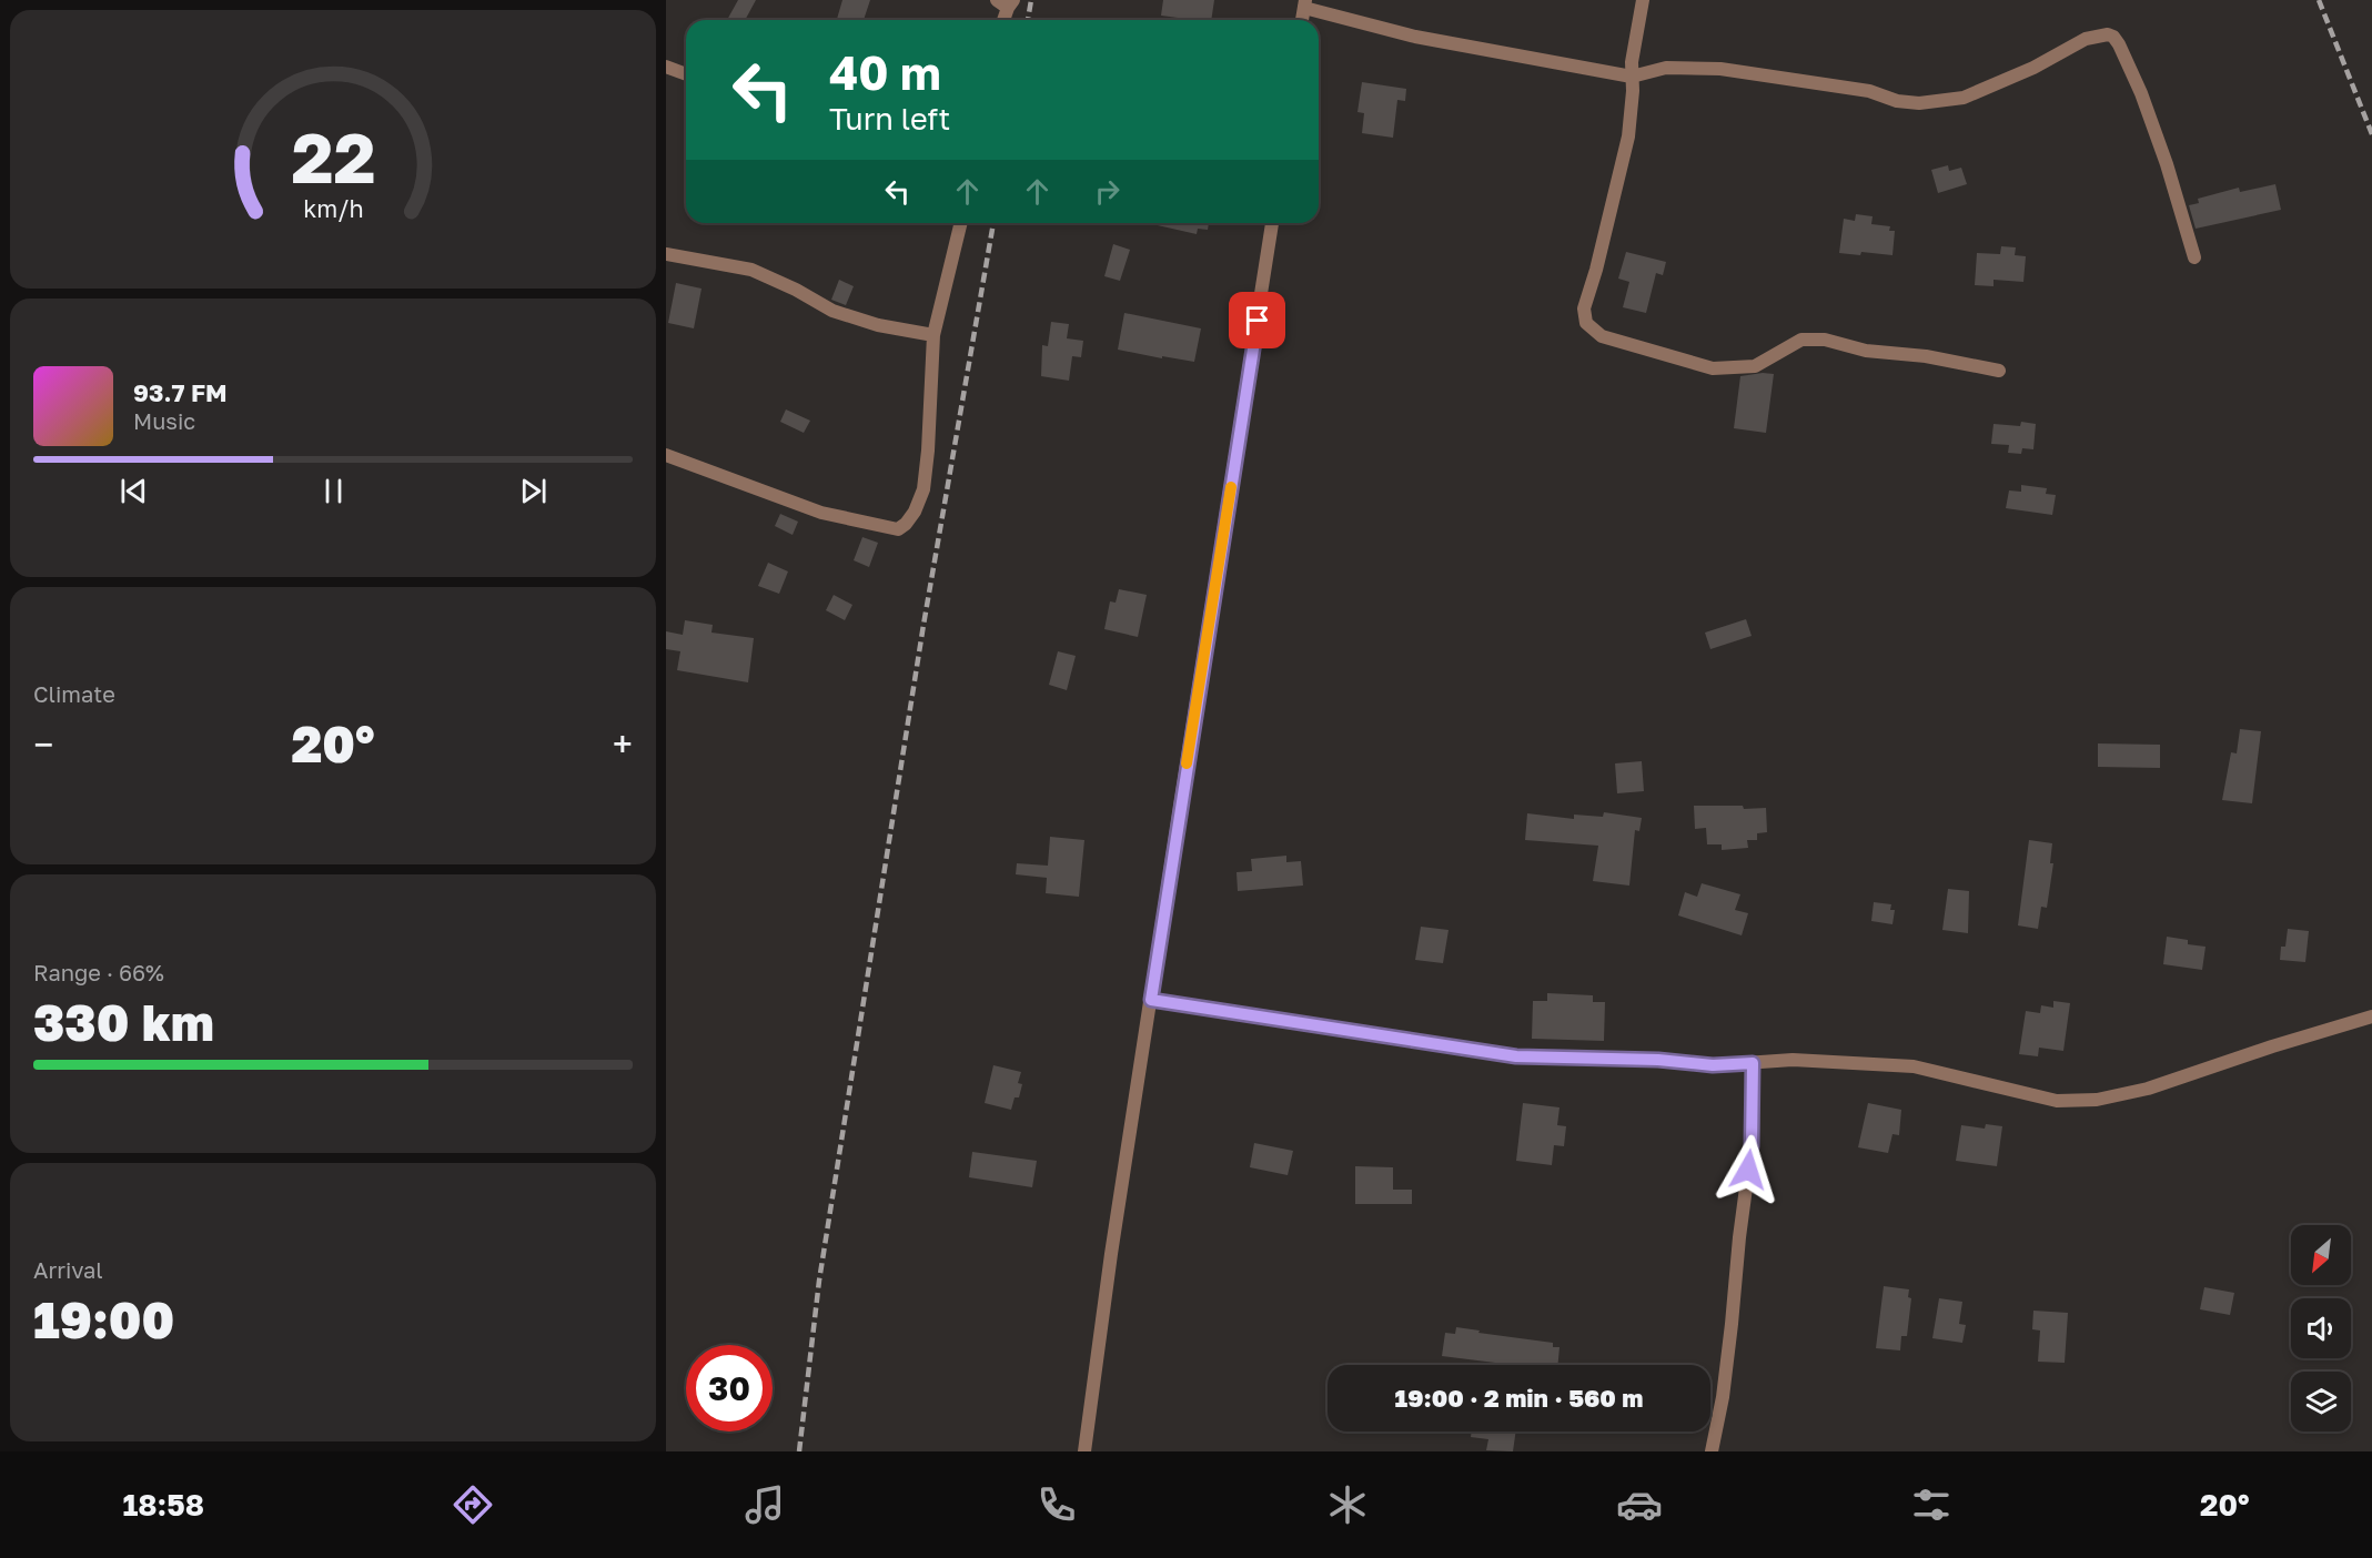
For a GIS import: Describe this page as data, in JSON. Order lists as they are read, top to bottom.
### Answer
{
  "north": "bottom left",
  "page": {
    "turn": ["40 m", "Turn left"],
    "song": ["93.7 FM", "Music"],
    "tile": [
      "Climate",
      ["Range · 66%", "330 km"],
      ["Arrival", "19:00"]
    ],
    "heat": ["−", "20°", "+"],
    "limit": "30",
    "trip": "19:00 · 2 min · 560 m",
    "tabs": ["18:58", "20°"],
    "gauge": ["22", "km/h"]
  }
}
